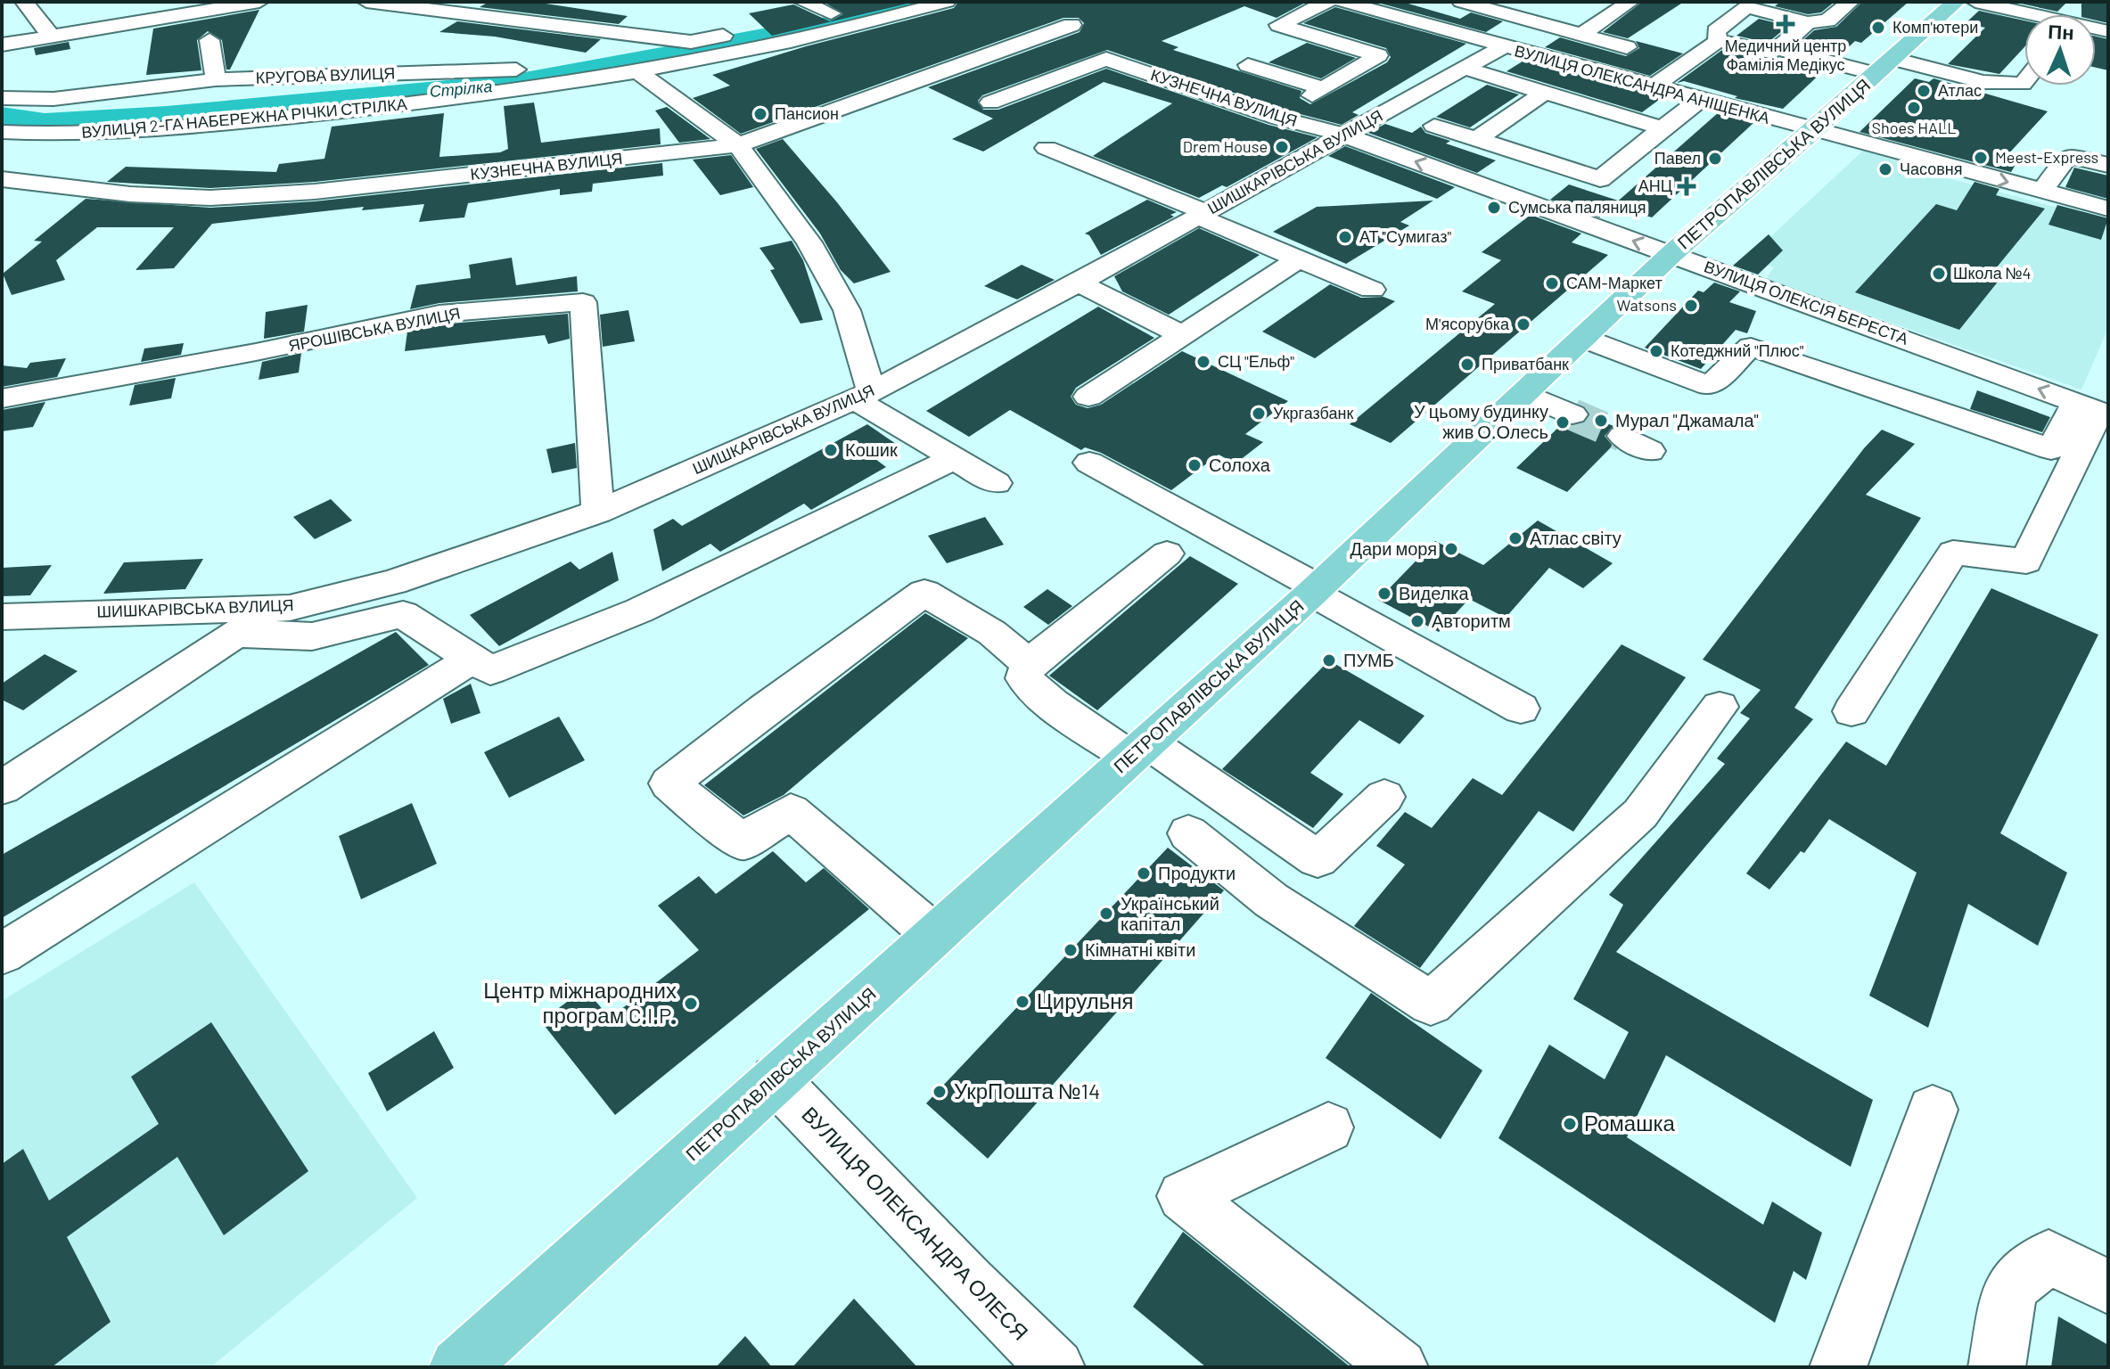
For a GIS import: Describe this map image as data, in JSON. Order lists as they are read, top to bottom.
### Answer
{
  "streets": {
    "main road": ["ПЕТРОПАВЛІВСЬКА ВУЛИЦЯ"],
    "street": [
      "КРУГОВА ВУЛИЦЯ",
      "ВУЛИЦЯ ОЛЕКСАНДРА АНІЩЕНКА",
      "КУЗНЕЧНА ВУЛИЦЯ",
      "ВУЛИЦЯ 2-ГА НАБЕРЕЖНА РІЧКИ СТРІЛКА",
      "ШИШКАРІВСЬКА ВУЛИЦЯ",
      "ВУЛИЦЯ ОЛЕКСІЯ БЕРЕСТА",
      "ЯРОШІВСЬКА ВУЛИЦЯ",
      "ВУЛИЦЯ ОЛЕКСАНДРА ОЛЕСЯ"
    ]
  },
  "crossings": [
    ["ВУЛИЦЯ ОЛЕКСАНДРА АНІЩЕНКА", "ШИШКАРІВСЬКА ВУЛИЦЯ"],
    ["ВУЛИЦЯ ОЛЕКСАНДРА АНІЩЕНКА", "ПЕТРОПАВЛІВСЬКА ВУЛИЦЯ"],
    ["КУЗНЕЧНА ВУЛИЦЯ", "ШИШКАРІВСЬКА ВУЛИЦЯ"],
    ["КУЗНЕЧНА ВУЛИЦЯ", "ВУЛИЦЯ ОЛЕКСІЯ БЕРЕСТА"],
    ["ШИШКАРІВСЬКА ВУЛИЦЯ", "ВУЛИЦЯ ОЛЕКСІЯ БЕРЕСТА"],
    ["ШИШКАРІВСЬКА ВУЛИЦЯ", "ЯРОШІВСЬКА ВУЛИЦЯ"],
    ["ПЕТРОПАВЛІВСЬКА ВУЛИЦЯ", "ВУЛИЦЯ ОЛЕКСІЯ БЕРЕСТА"],
    ["ПЕТРОПАВЛІВСЬКА ВУЛИЦЯ", "ВУЛИЦЯ ОЛЕКСАНДРА ОЛЕСЯ"]
  ],
  "water": ["Стрілка"],
  "places": {
    "health": ["Медичний центр Фамілія Медікус", "АНЦ"],
    "other": [
      "Комп'ютери",
      "Атлас",
      "Shoes HALL",
      "Пансион",
      "Drem House",
      "Meest-Express",
      "Павел",
      "Часовня",
      "Сумська паляниця",
      "АТ \"Сумигаз\"",
      "Школа №4",
      "САМ-Маркет",
      "Watsons",
      "М'ясорубка",
      "Котеджний \"Плюс\"",
      "СЦ \"Ельф\"",
      "Приватбанк",
      "Укргазбанк",
      "Мурал \"Джамала\"",
      "У цьому будинку жив О.Олесь",
      "Кошик",
      "Солоха",
      "Атлас світу",
      "Дари моря",
      "Виделка",
      "Авторитм",
      "ПУМБ",
      "Продукти",
      "Український капітал",
      "Кімнатні квіти",
      "Цирульня",
      "Центр міжнародних програм C.I.P.",
      "УкрПошта №14",
      "Ромашка"
    ]
  },
  "north": "top"
}
